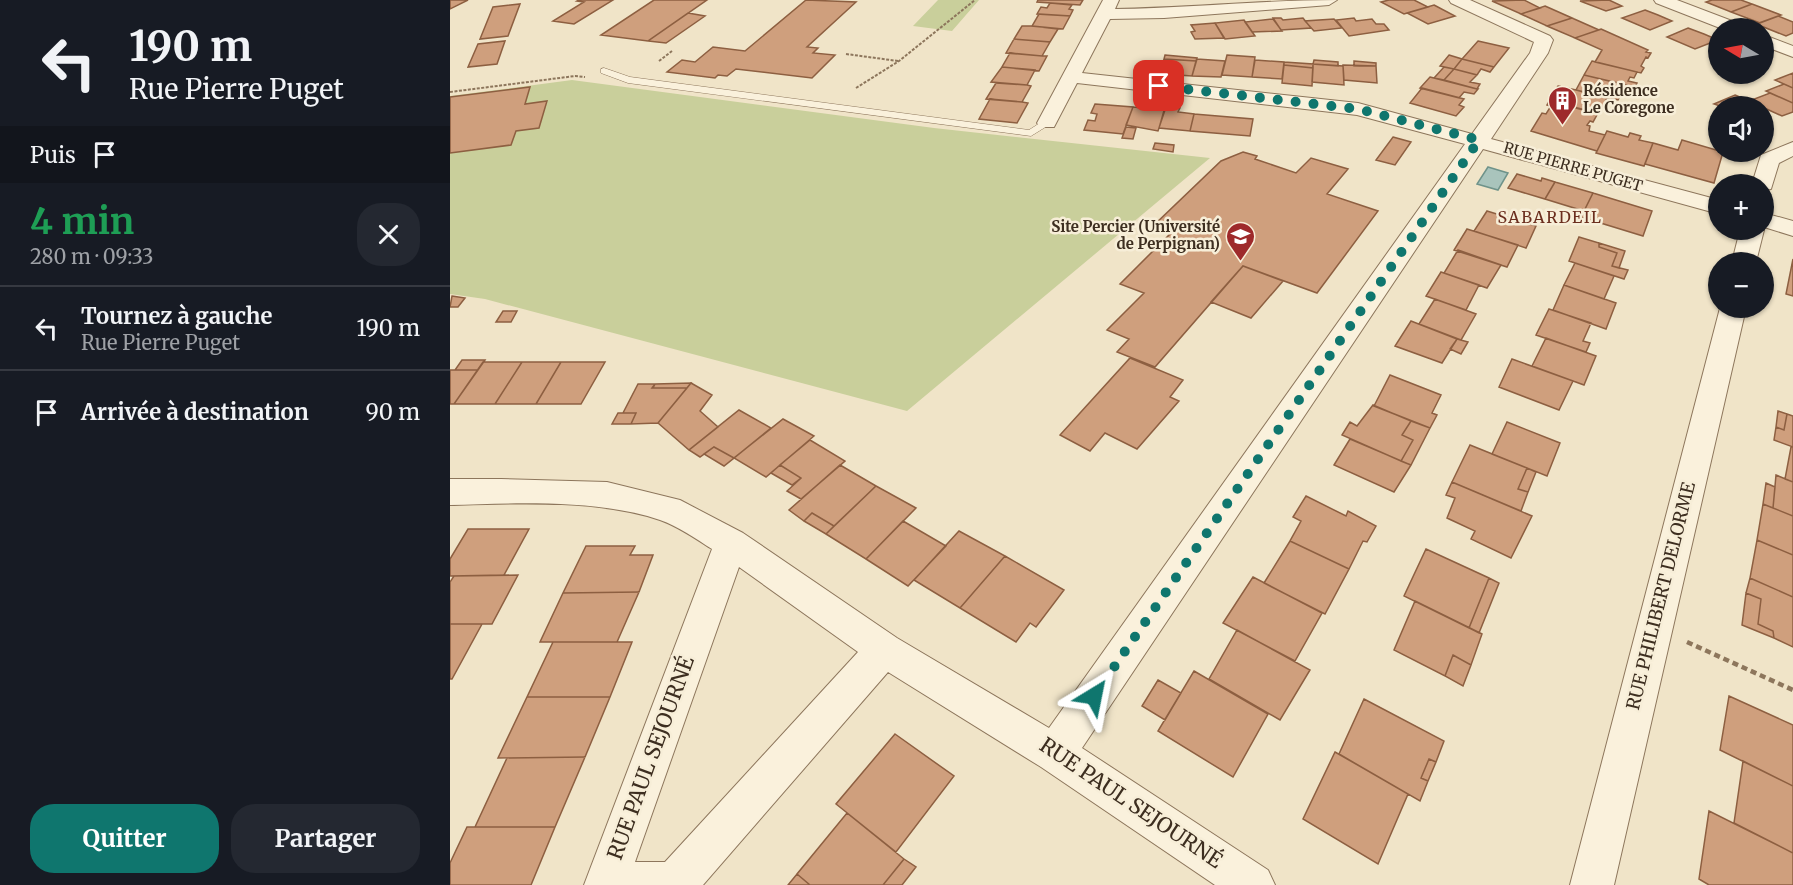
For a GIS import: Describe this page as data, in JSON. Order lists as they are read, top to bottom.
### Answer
{
  "streets": {
    "street": ["RUE PIERRE PUGET", "RUE PHILIBERT DELORME", "RUE PAUL SEJOURNÉ"]
  },
  "districts": ["SABARDEIL"],
  "places": {
    "building": ["Résidence Le Coregone"],
    "school or university": ["Site Percier (Université de Perpignan)"]
  },
  "north": "left",
  "page": {
    "turn": ["190 m", "Rue Pierre Puget"],
    "map_buttons": ["+", "−"],
    "then": "Puis",
    "heading": ["4 min", "280 m · 09:33"],
    "list": [
      {
        "name": "Tournez à gauche",
        "note": "Rue Pierre Puget",
        "value": "190 m"
      },
      {
        "name": "Arrivée à destination",
        "value": "90 m"
      }
    ],
    "buttons": ["Quitter", "Partager"]
  }
}
